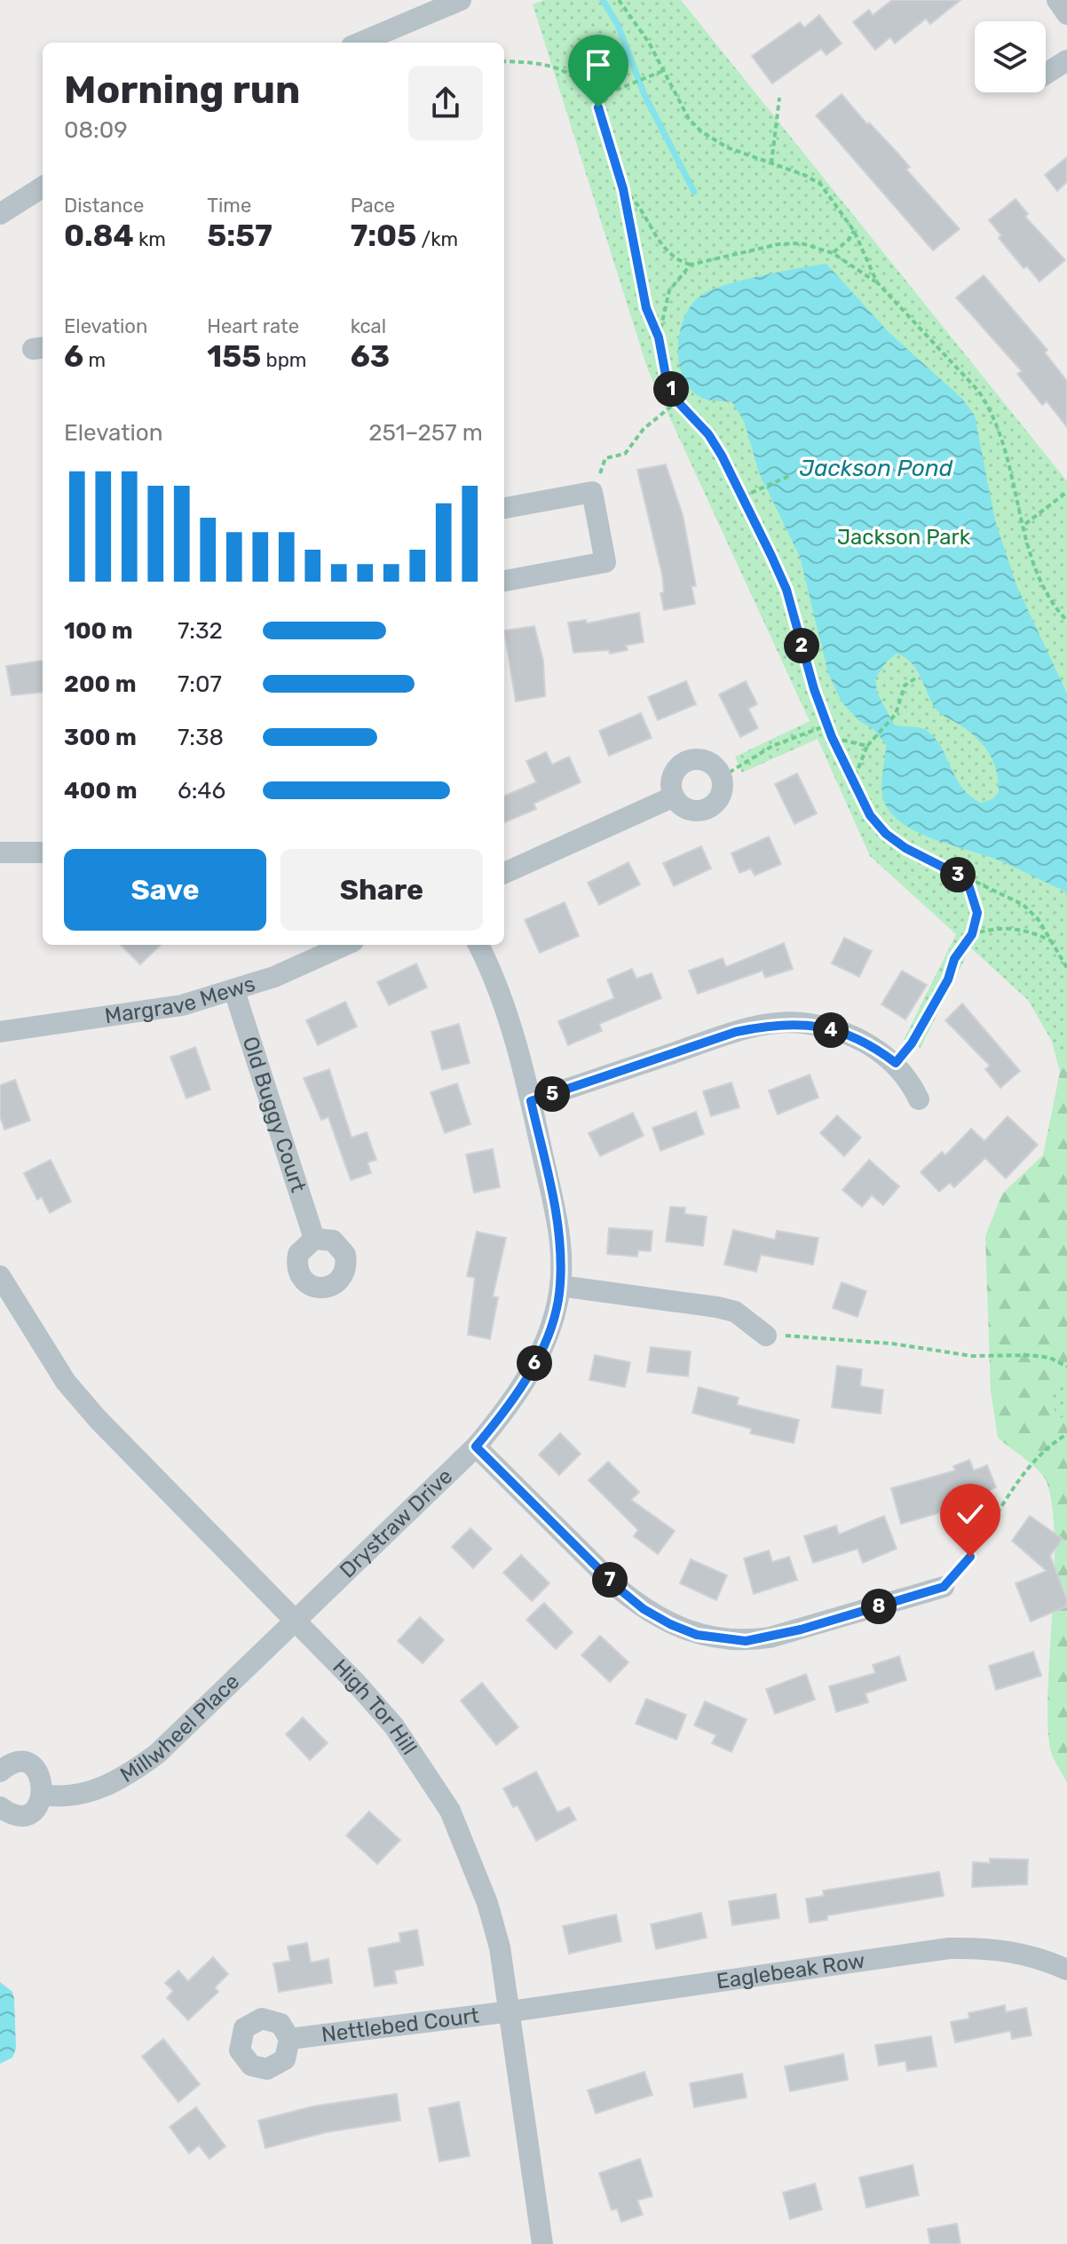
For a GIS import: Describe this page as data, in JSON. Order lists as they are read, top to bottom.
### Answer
{
  "streets": {
    "street": [
      "Margrave Mews",
      "Old Buggy Court",
      "Drystraw Drive",
      "High Tor Hill",
      "Millwheel Place",
      "Eaglebeak Row",
      "Nettlebed Court"
    ]
  },
  "crossings": [
    ["Margrave Mews", "Old Buggy Court"],
    ["Drystraw Drive", "High Tor Hill"],
    ["Drystraw Drive", "Millwheel Place"],
    ["High Tor Hill", "Millwheel Place"],
    ["High Tor Hill", "Eaglebeak Row"],
    ["High Tor Hill", "Nettlebed Court"],
    ["Eaglebeak Row", "Nettlebed Court"]
  ],
  "water": ["Jackson Pond"],
  "parks": ["Jackson Park"],
  "page": {
    "heading": ["Morning run", "08:09"],
    "stats": [
      ["Distance", "0.84 km"],
      ["Time", "5:57"],
      ["Pace", "7:05 /km"],
      ["Elevation", "6 m"],
      ["Heart rate", "155 bpm"],
      ["kcal", "63"]
    ],
    "pins": [
      "1",
      "2",
      "3",
      "4",
      "5",
      "6",
      "7",
      "8"
    ],
    "chart": ["Elevation", "251–257 m"],
    "list": [
      {
        "name": "100 m",
        "note": "7:32"
      },
      {
        "name": "200 m",
        "note": "7:07"
      },
      {
        "name": "300 m",
        "note": "7:38"
      },
      {
        "name": "400 m",
        "note": "6:46"
      }
    ],
    "buttons": ["Save", "Share"]
  }
}
